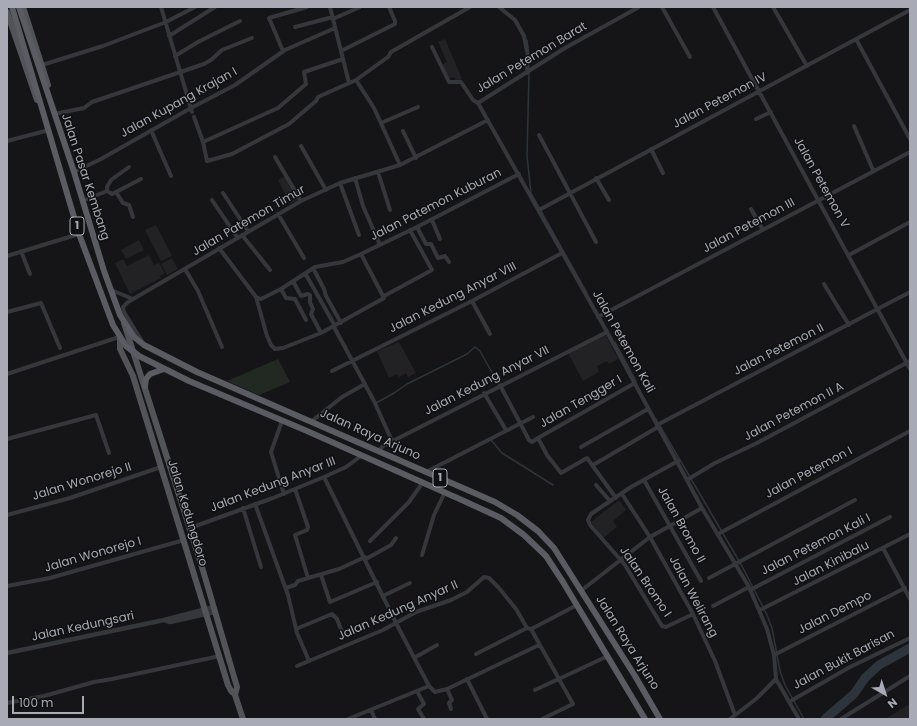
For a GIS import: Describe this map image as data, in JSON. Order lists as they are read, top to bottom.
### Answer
{
  "streets": {
    "highway": ["Jalan Pasar Kembang", "1", "Jalan Raya Arjuno"],
    "main road": ["Jalan Kedungdoro"],
    "street": [
      "Jalan Petemon Barat",
      "Jalan Petemon IV",
      "Jalan Kupang Krajan I",
      "Jalan Petemon V",
      "Jalan Patemon Kuburan",
      "Jalan Patemon Timur",
      "Jalan Petemon III",
      "Jalan Kedung Anyar VIII",
      "Jalan Petemon Kali",
      "Jalan Petemon II",
      "Jalan Kedung Anyar VII",
      "Jalan Tengger I",
      "Jalan Petemon II A",
      "Jalan Petemon I",
      "Jalan Wonorejo II",
      "Jalan Kedung Anyar III",
      "Jalan Bromo II",
      "Jalan Petemon Kali I",
      "Jalan Wonorejo I",
      "Jalan Kinibalu",
      "Jalan Bromo I",
      "Jalan Welirang",
      "Jalan Kedung Anyar II",
      "Jalan Dempo",
      "Jalan Kedungsari",
      "Jalan Bukit Barisan"
    ]
  },
  "crossings": [
    ["Jalan Petemon Barat", "Jalan Petemon Kali"],
    ["Jalan Petemon IV", "Jalan Petemon V"],
    ["Jalan Petemon IV", "Jalan Petemon Kali"],
    ["Jalan Kupang Krajan I", "Jalan Pasar Kembang"],
    ["Jalan Pasar Kembang", "1"],
    ["Jalan Pasar Kembang", "Jalan Raya Arjuno"],
    ["Jalan Pasar Kembang", "Jalan Kedungdoro"],
    ["Jalan Petemon V", "Jalan Petemon III"],
    ["Jalan Petemon V", "Jalan Petemon II"],
    ["Jalan Petemon V", "Jalan Petemon II A"],
    ["Jalan Patemon Kuburan", "Jalan Petemon Kali"],
    ["Jalan Patemon Timur", "Jalan Petemon Kali"],
    ["Jalan Petemon III", "Jalan Petemon Kali"],
    ["Jalan Kedung Anyar VIII", "Jalan Petemon Kali"],
    ["Jalan Petemon Kali", "Jalan Petemon II"],
    ["Jalan Petemon Kali", "Jalan Kedung Anyar VII"],
    ["Jalan Petemon Kali", "Jalan Tengger I"],
    ["Jalan Petemon Kali", "Jalan Petemon II A"],
    ["Jalan Petemon Kali", "Jalan Petemon I"],
    ["Jalan Petemon Kali", "Jalan Petemon Kali I"],
    ["Jalan Petemon Kali", "Jalan Kinibalu"],
    ["Jalan Petemon Kali", "Jalan Bromo I"],
    ["Jalan Petemon Kali", "Jalan Dempo"],
    ["Jalan Kedung Anyar VII", "Jalan Raya Arjuno"],
    ["Jalan Raya Arjuno", "Jalan Kedung Anyar III"],
    ["Jalan Raya Arjuno", "Jalan Kedungdoro"],
    ["Jalan Wonorejo II", "Jalan Kedungdoro"],
    ["Jalan Kedung Anyar III", "Jalan Kedungdoro"],
    ["Jalan Kedungdoro", "Jalan Wonorejo I"],
    ["Jalan Kedungdoro", "Jalan Kedungsari"],
    ["Jalan Bromo II", "Jalan Bromo I"],
    ["Jalan Bromo I", "Jalan Welirang"]
  ],
  "scale_bar": "100 m",
  "north": "bottom right"
}
